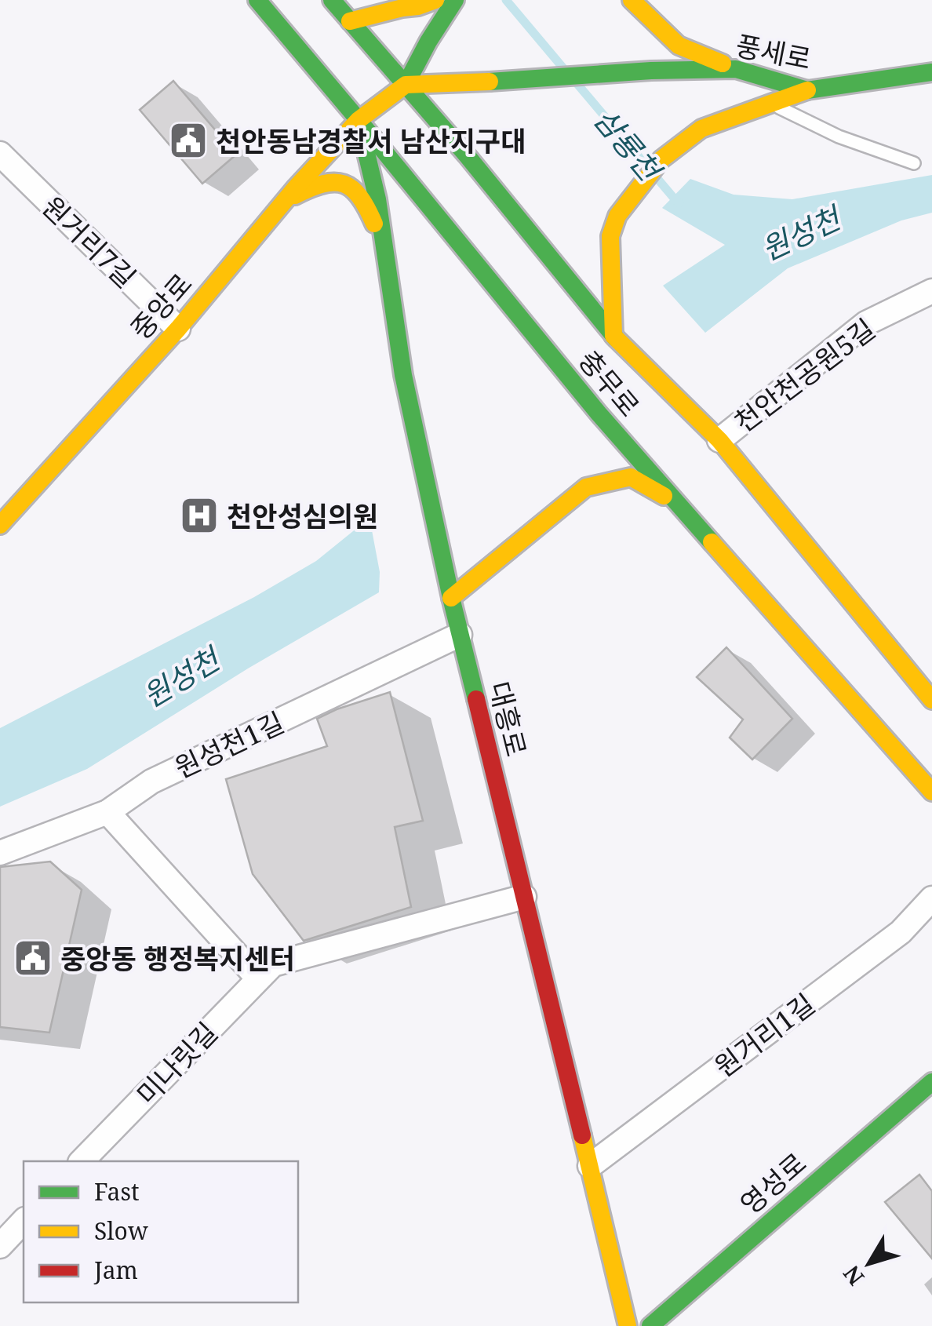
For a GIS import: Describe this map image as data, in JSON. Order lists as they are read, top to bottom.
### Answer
{
  "streets": {
    "street": [
      "풍세로",
      "원거리7길",
      "중앙로",
      "천안천공원5길",
      "충무로",
      "대흥로",
      "원성천1길",
      "원거리1길",
      "미나릿길",
      "영성로"
    ]
  },
  "crossings": [
    ["풍세로", "중앙로"],
    ["풍세로", "충무로"],
    ["원거리7길", "중앙로"],
    ["중앙로", "충무로"],
    ["중앙로", "대흥로"],
    ["천안천공원5길", "충무로"],
    ["충무로", "대흥로"],
    ["대흥로", "원성천1길"],
    ["대흥로", "원거리1길"]
  ],
  "water": ["삼룡천", "원성천"],
  "places": {
    "public building": ["천안동남경찰서 남산지구대", "중앙동 행정복지센터"],
    "hospital": ["천안성심의원"]
  },
  "legend": ["Fast", "Slow", "Jam"],
  "north": "bottom left"
}
